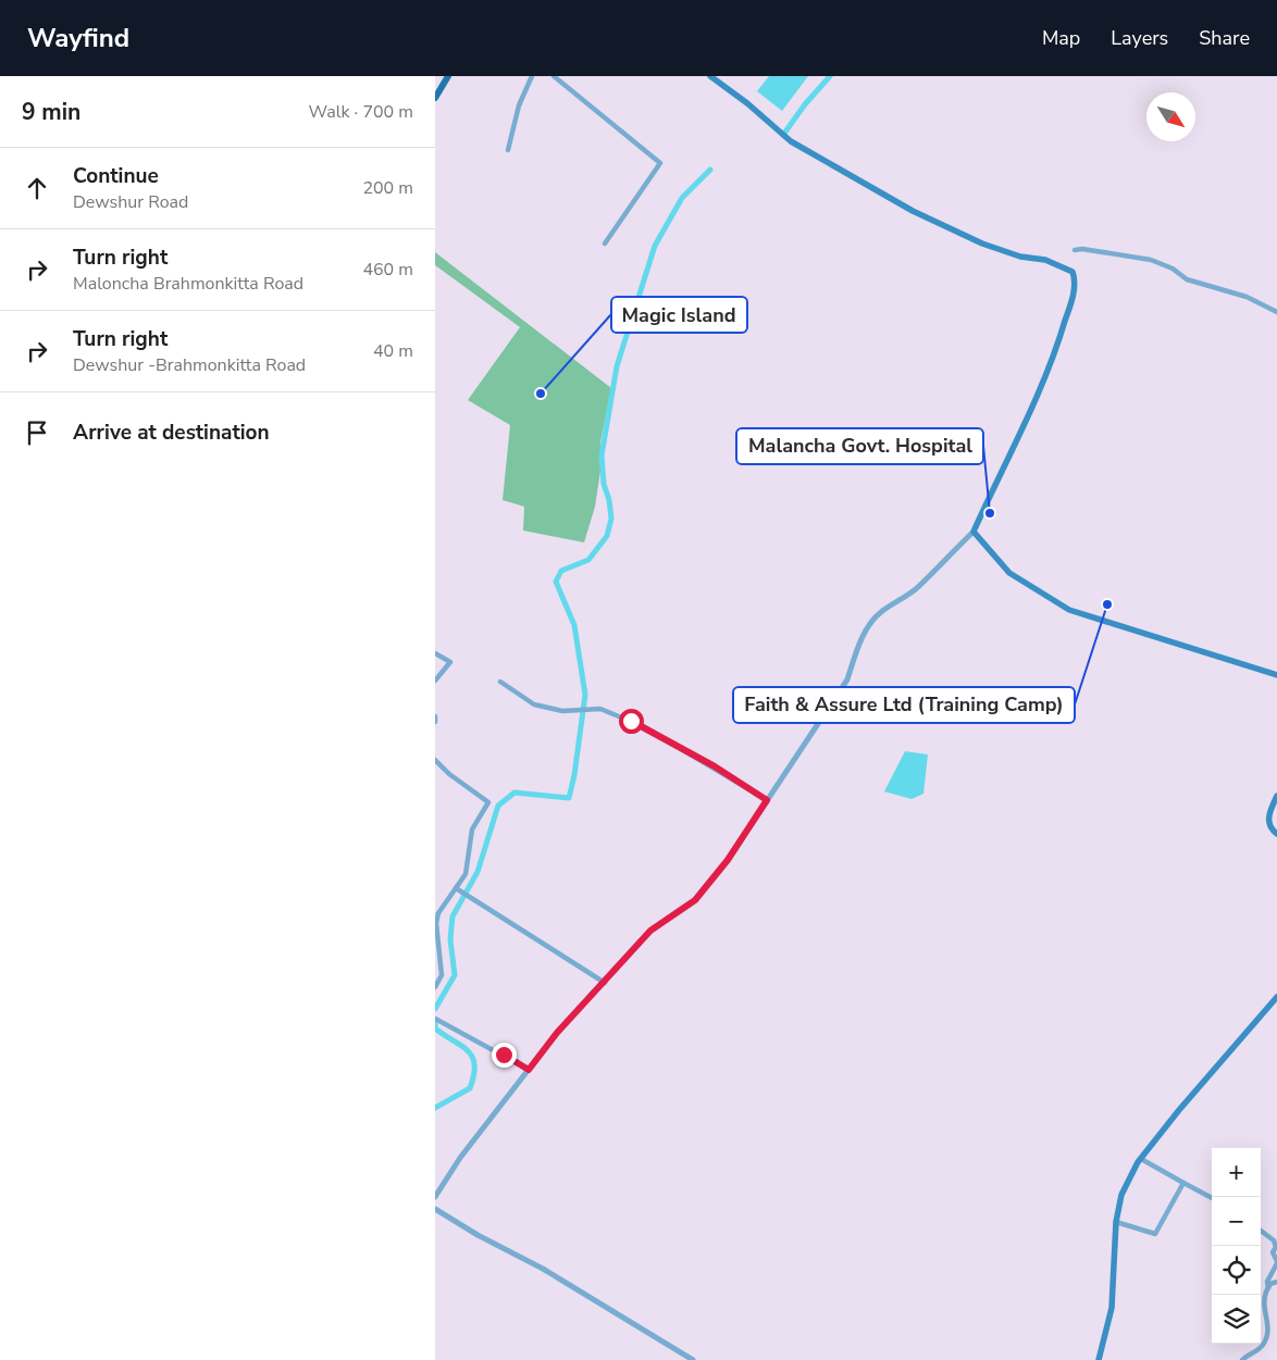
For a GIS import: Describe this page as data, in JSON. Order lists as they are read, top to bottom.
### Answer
{
  "places": ["Magic Island", "Malancha Govt. Hospital", "Faith & Assure Ltd (Training Camp)"],
  "north": "bottom right",
  "page": {
    "header": "Wayfind",
    "nav": ["Map", "Layers", "Share"],
    "heading": ["9 min", "Walk · 700 m"],
    "list": [
      ["Continue", "Dewshur Road", "200 m"],
      ["Turn right", "Maloncha Brahmonkitta Road", "460 m"],
      ["Turn right", "Dewshur -Brahmonkitta Road", "40 m"],
      "Arrive at destination"
    ],
    "map_buttons": ["+", "−"]
  }
}
